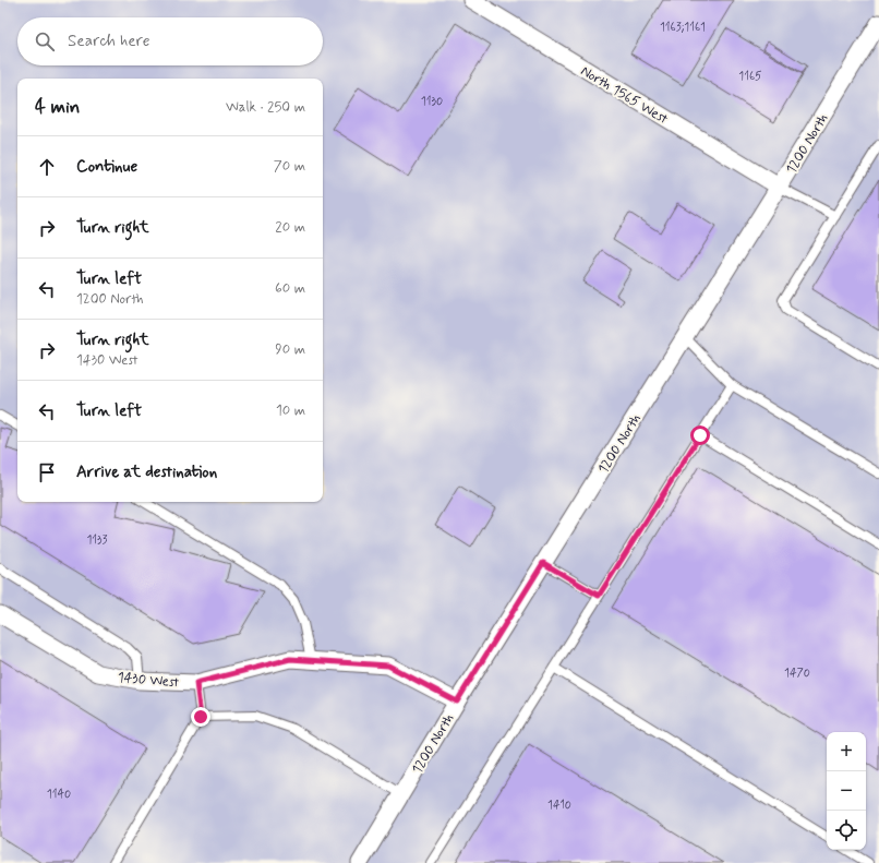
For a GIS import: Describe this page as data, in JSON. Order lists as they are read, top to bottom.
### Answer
{
  "streets": {
    "street": ["North 1565 West", "1200 North", "1430 West"]
  },
  "crossings": [
    ["North 1565 West", "1200 North"],
    ["1200 North", "1430 West"]
  ],
  "house_numbers": [
    "1163;1161",
    "1165",
    "1130",
    "1133",
    "1470",
    "1140",
    "1410"
  ],
  "page": {
    "search": "Search here",
    "heading": ["4 min", "Walk · 250 m"],
    "list": [
      ["Continue", "70 m"],
      ["Turn right", "20 m"],
      ["Turn left", "1200 North", "60 m"],
      ["Turn right", "1430 West", "90 m"],
      ["Turn left", "10 m"],
      "Arrive at destination"
    ],
    "map_buttons": ["+", "−"]
  }
}
